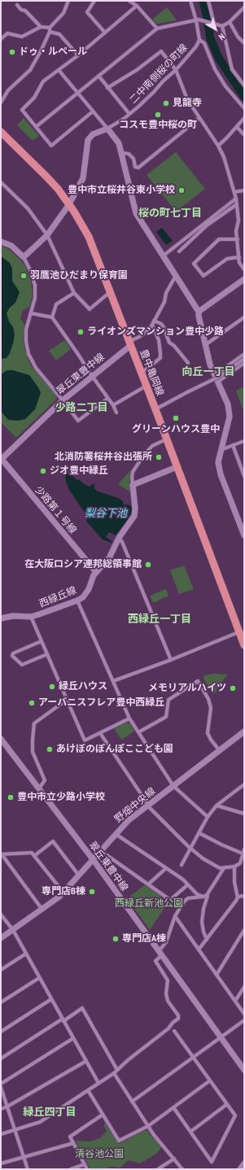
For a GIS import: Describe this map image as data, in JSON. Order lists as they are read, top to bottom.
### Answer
{
  "streets": {
    "main road": ["豊中亀岡線"],
    "street": [
      "二中南側桜の町線",
      "翠丘東豊中線",
      "少路第１号線",
      "西緑丘線",
      "野畑中央線"
    ]
  },
  "crossings": [
    ["豊中亀岡線", "翠丘東豊中線"],
    ["翠丘東豊中線", "少路第１号線"],
    ["翠丘東豊中線", "野畑中央線"],
    ["少路第１号線", "西緑丘線"]
  ],
  "districts": [
    "桜の町七丁目",
    "向丘一丁目",
    "少路二丁目",
    "西緑丘一丁目",
    "緑丘四丁目"
  ],
  "water": ["梨谷下池"],
  "parks": ["西緑丘新池公園", "清谷池公園"],
  "places": [
    "ドゥ・ルペール",
    "見龍寺",
    "コスモ豊中桜の町",
    "豊中市立桜井谷東小学校",
    "羽鷹池ひだまり保育園",
    "ライオンズマンション豊中少路",
    "グリーンハウス豊中",
    "北消防署桜井谷出張所",
    "ジオ豊中緑丘",
    "在大阪ロシア連邦総領事館",
    "緑丘ハウス",
    "メモリアルハイツ",
    "アーバニスフレア豊中西緑丘",
    "あけぼのぽんぽここども園",
    "豊中市立少路小学校",
    "専門店B棟",
    "専門店A棟"
  ],
  "north": "bottom right"
}
